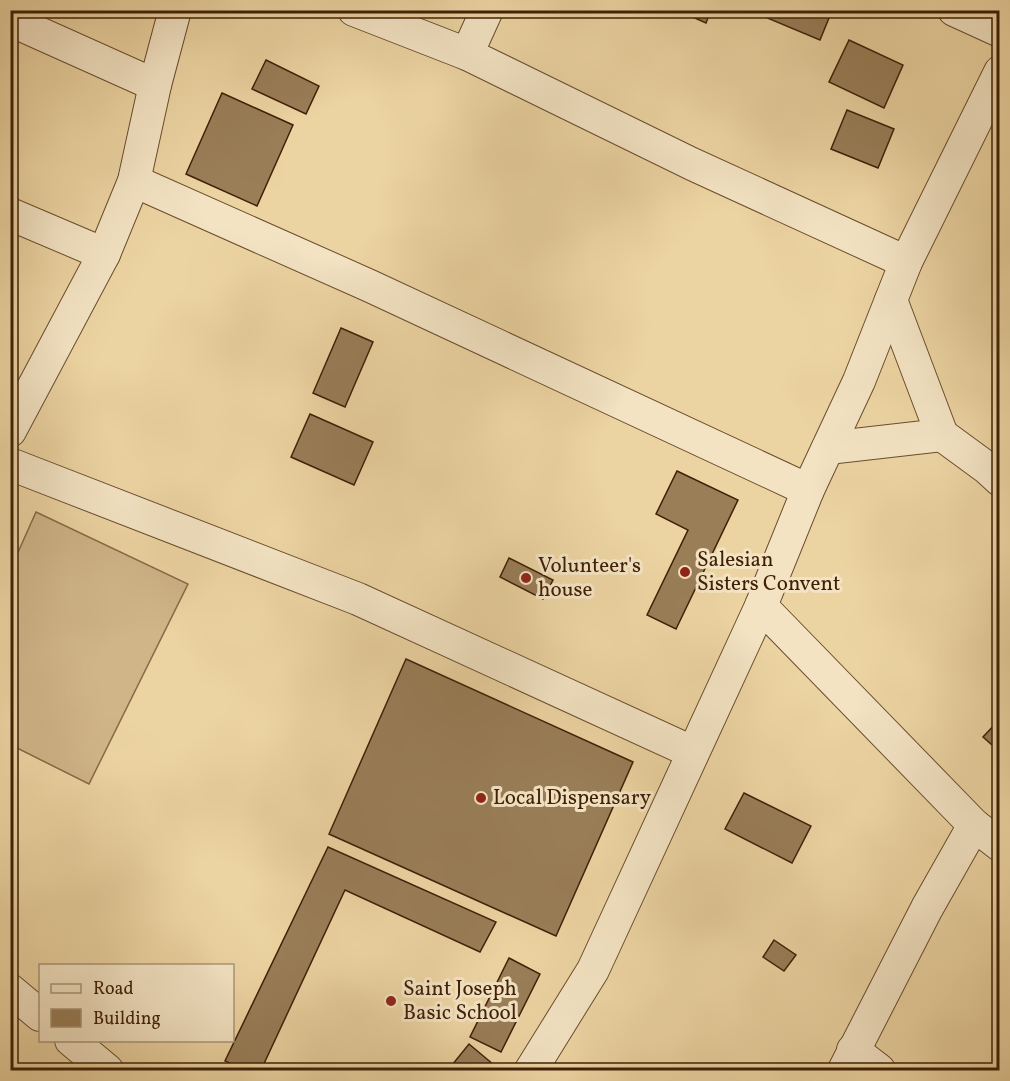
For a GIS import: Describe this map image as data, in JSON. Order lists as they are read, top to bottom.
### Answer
{
  "places": [
    "Salesian Sisters Convent",
    "Volunteer's house",
    "Local Dispensary",
    "Saint Joseph Basic School"
  ],
  "legend": ["Road", "Building"]
}
